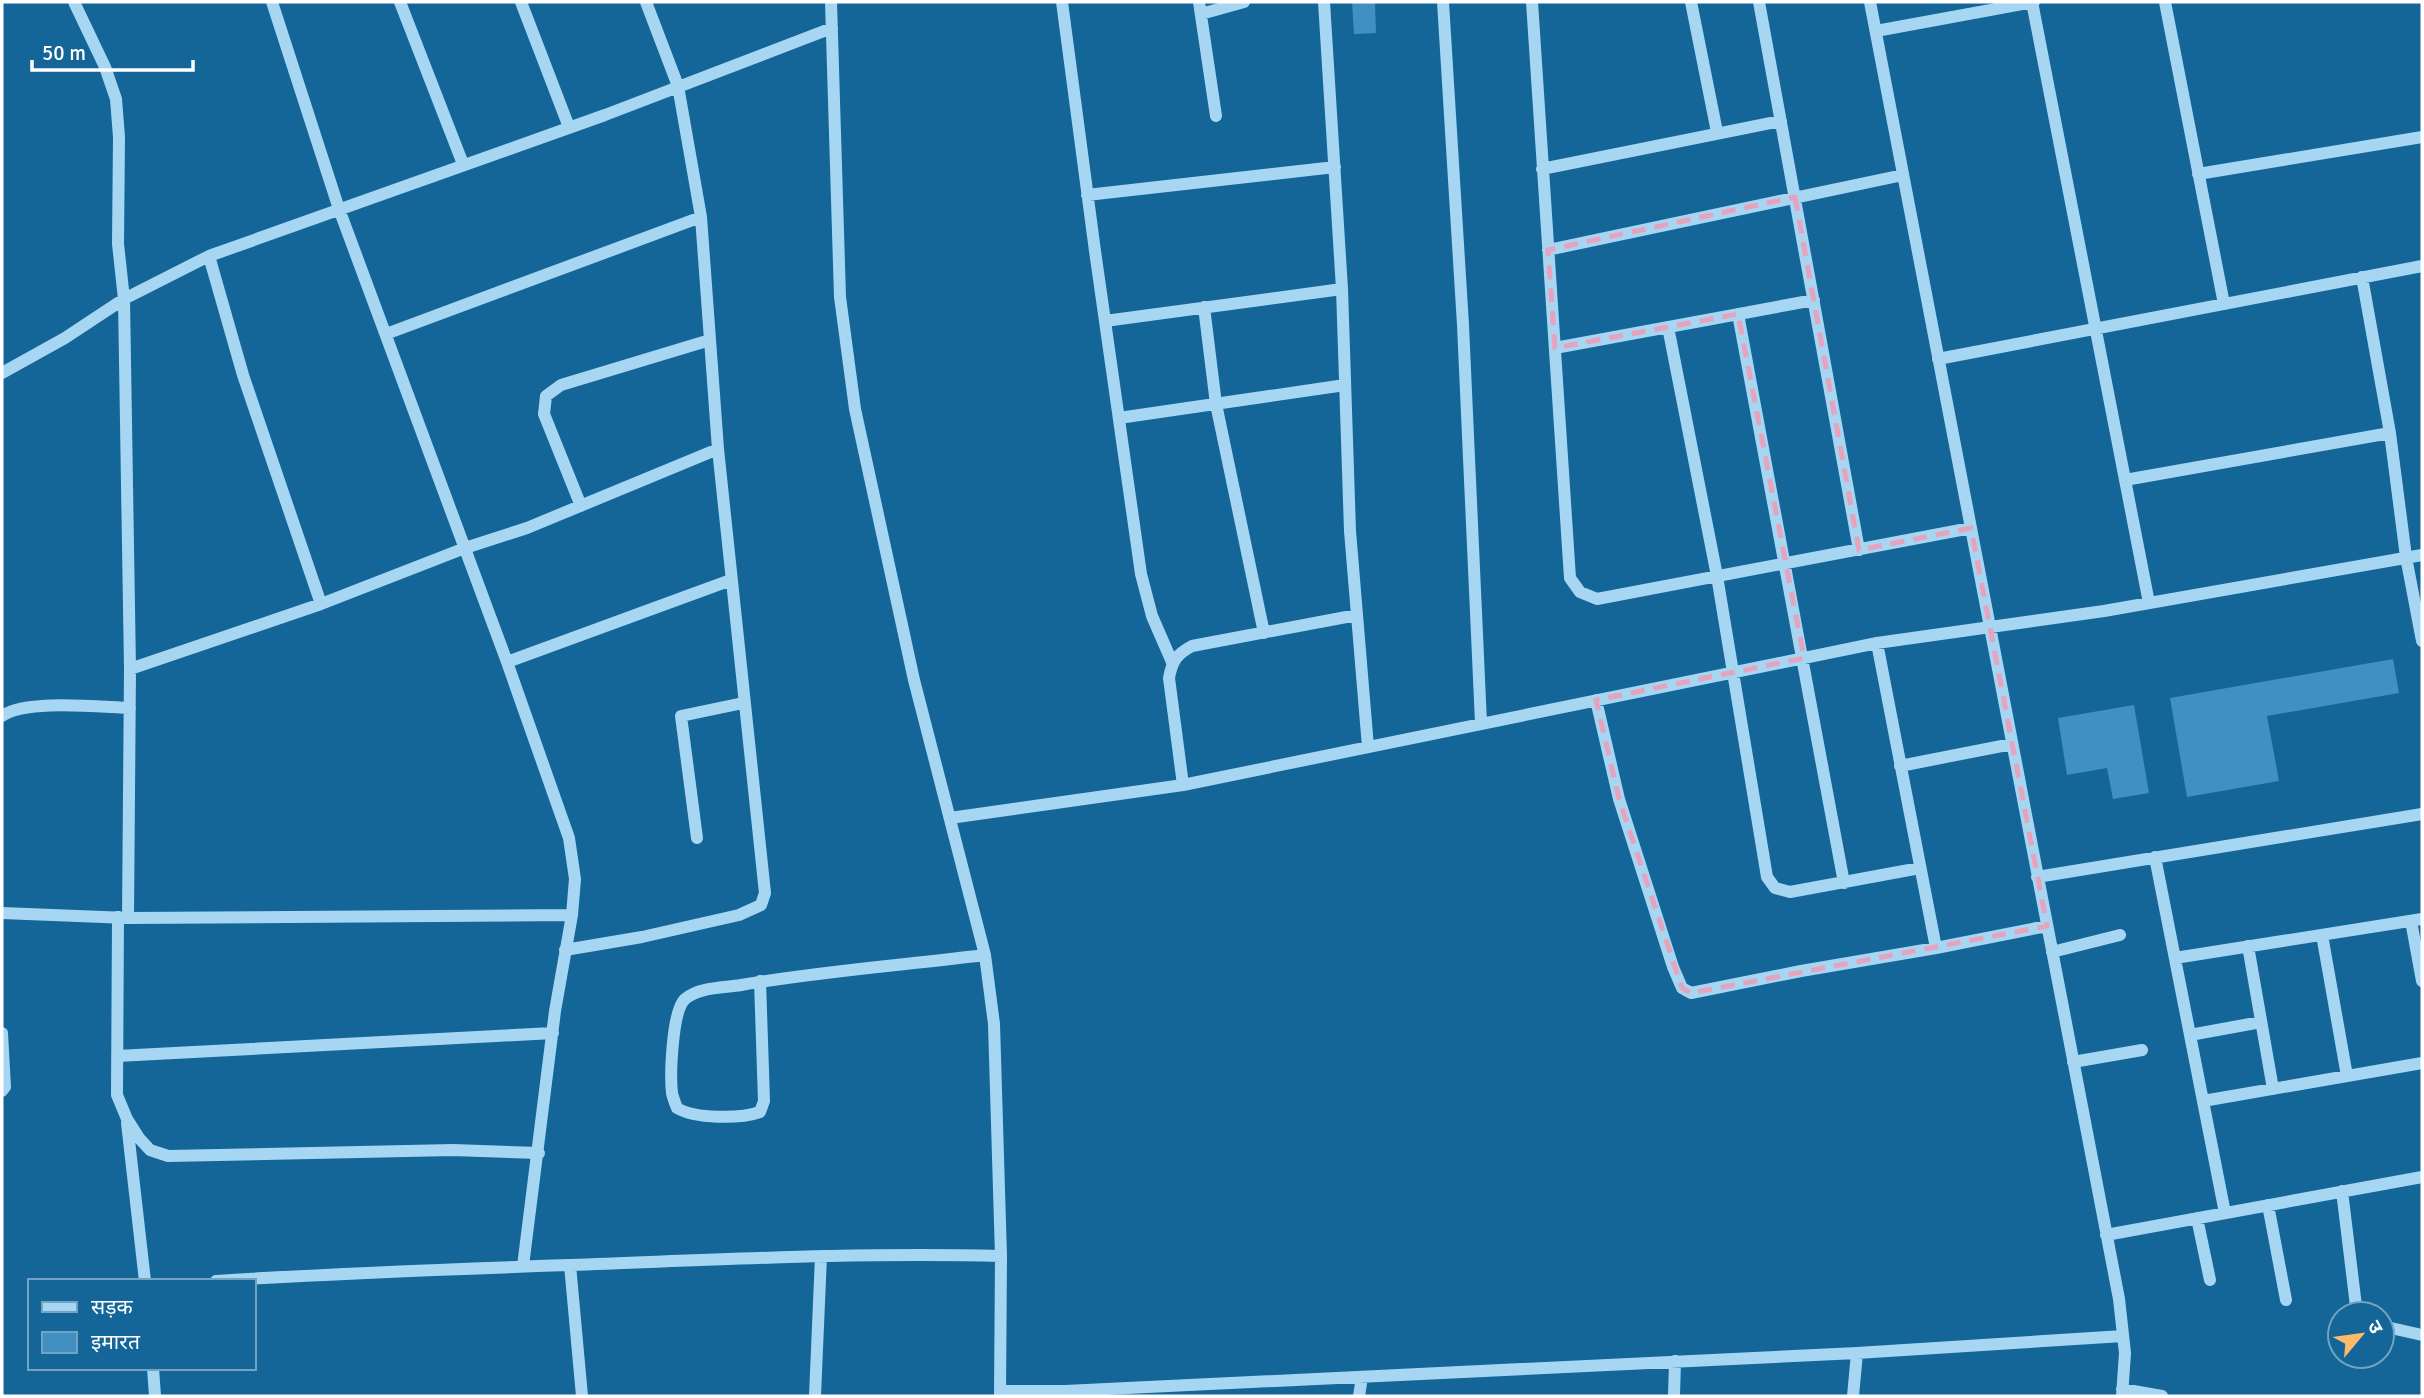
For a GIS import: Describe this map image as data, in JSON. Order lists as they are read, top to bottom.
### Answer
{
  "legend": ["सड़क", "इमारत"],
  "scale_bar": "50 m",
  "north": "top right"
}
